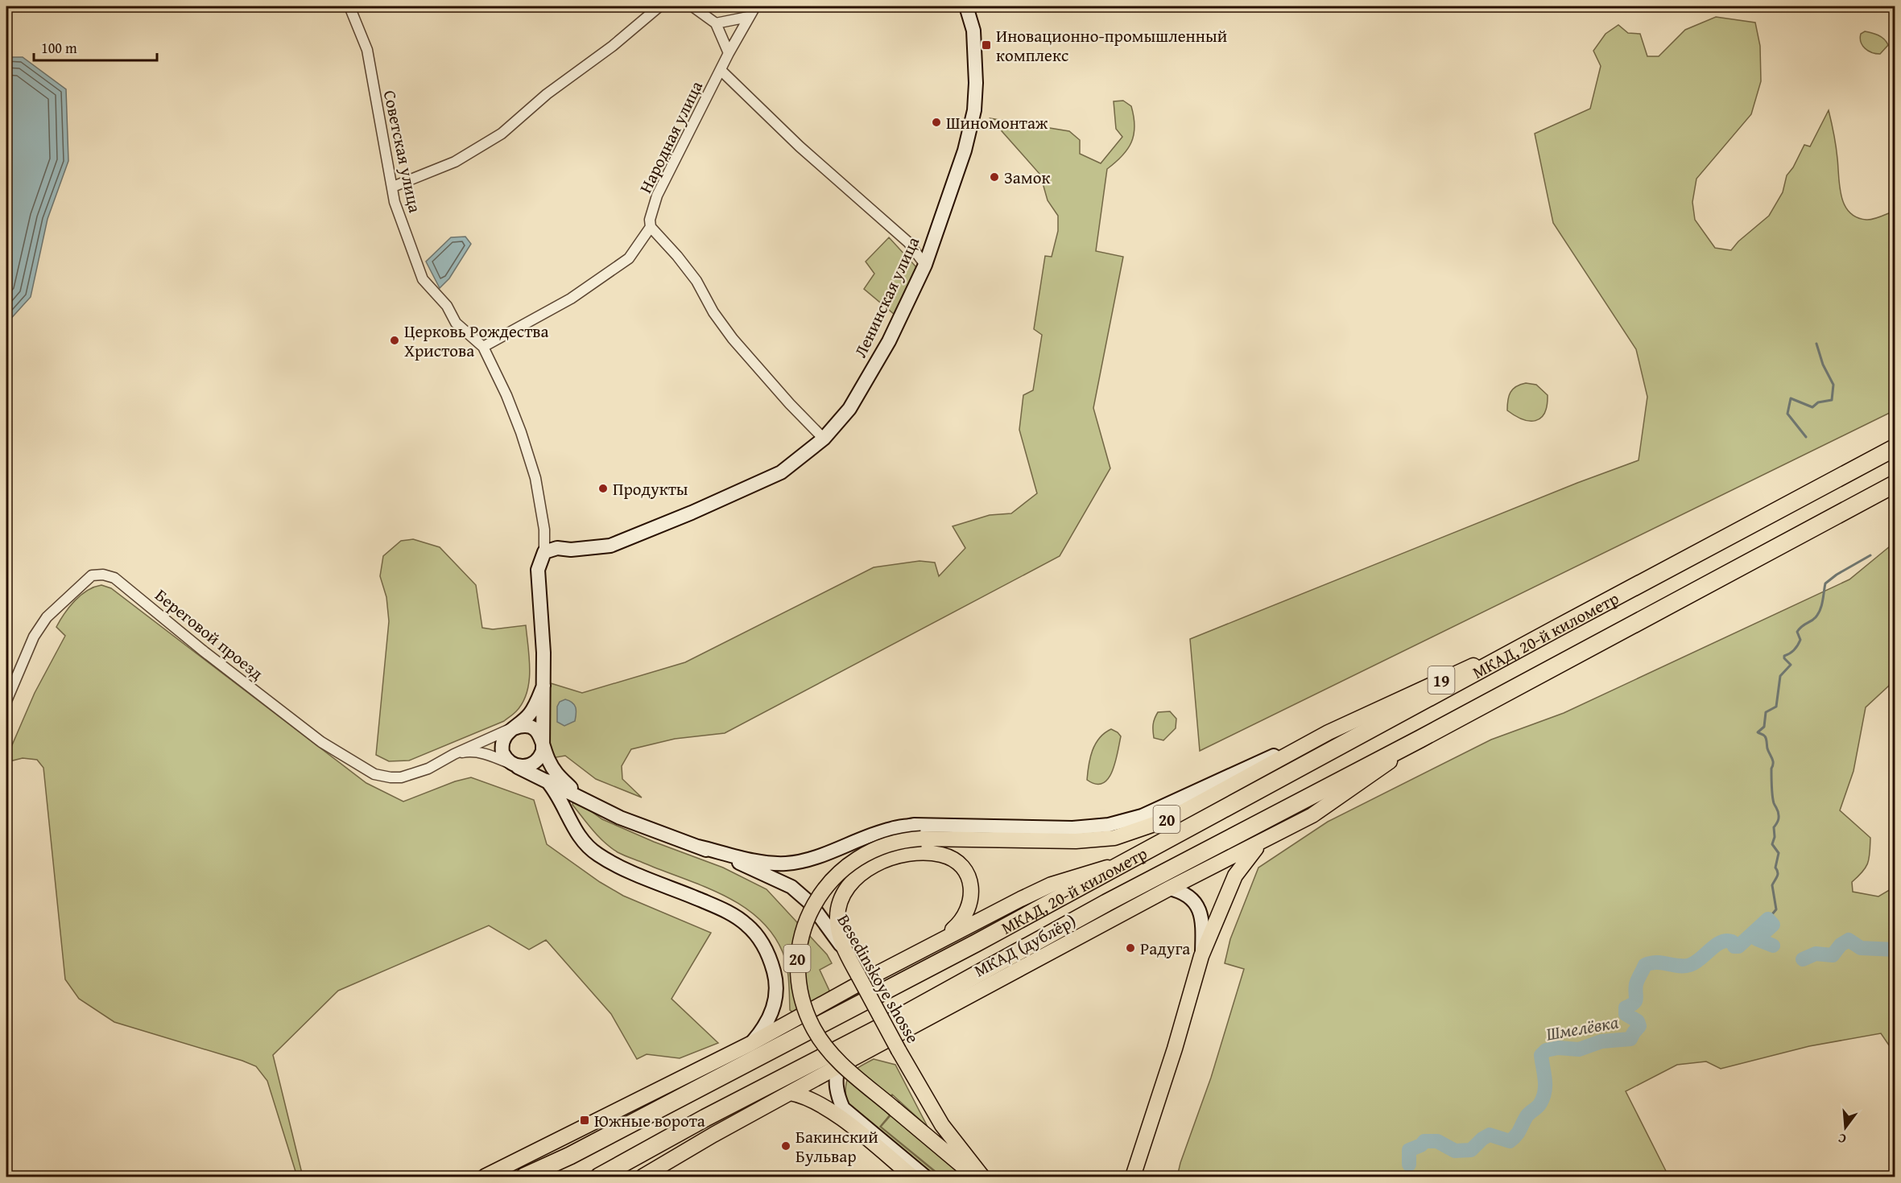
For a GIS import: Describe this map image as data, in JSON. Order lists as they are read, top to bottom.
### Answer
{
  "streets": {
    "highway": ["МКАД, 20-й километр"],
    "main road": [
      "19",
      "20",
      "МКАД (дублёр)",
      "Besedinskoye shosse"
    ],
    "street": [
      "Народная улица",
      "Советская улица",
      "Ленинская улица",
      "Береговой проезд"
    ]
  },
  "crossings": [
    ["Народная улица", "Советская улица"],
    ["Береговой проезд", "Besedinskoye shosse"],
    ["МКАД, 20-й километр", "19"],
    ["МКАД, 20-й километр", "МКАД (дублёр)"],
    ["19", "20"],
    ["19", "Besedinskoye shosse"]
  ],
  "water": ["Шмелёвка"],
  "places": {
    "transit": ["Иновационно-промышленный комплекс", "Южные ворота"],
    "other": [
      "Шиномонтаж",
      "Замок",
      "Церковь Рождества Христова",
      "Продукты",
      "Радуга",
      "Бакинский Бульвар"
    ]
  },
  "scale_bar": "100 m",
  "north": "bottom"
}
